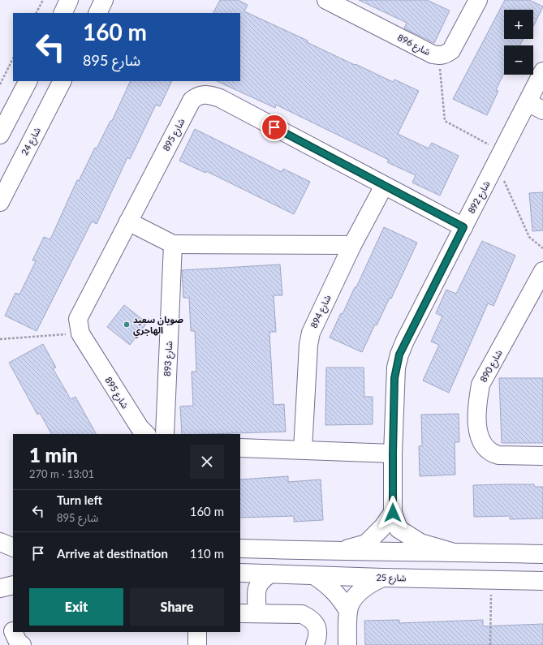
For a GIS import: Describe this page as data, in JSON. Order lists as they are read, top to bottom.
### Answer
{
  "streets": {
    "street": [
      "شارع 896",
      "شارع 895",
      "شارع 24",
      "شارع 892",
      "شارع 894",
      "شارع 893",
      "شارع 890",
      "شارع 25"
    ]
  },
  "crossings": [
    ["شارع 895", "شارع 892"],
    ["شارع 895", "شارع 894"]
  ],
  "places": ["صويان سعيد الهاجري"],
  "page": {
    "map_buttons": ["+", "−"],
    "turn": ["160 m", "شارع 895"],
    "heading": ["1 min", "270 m · 13:01"],
    "list": [
      {
        "name": "Turn left",
        "note": "شارع 895",
        "value": "160 m"
      },
      {
        "name": "Arrive at destination",
        "value": "110 m"
      }
    ],
    "buttons": ["Exit", "Share"]
  }
}
